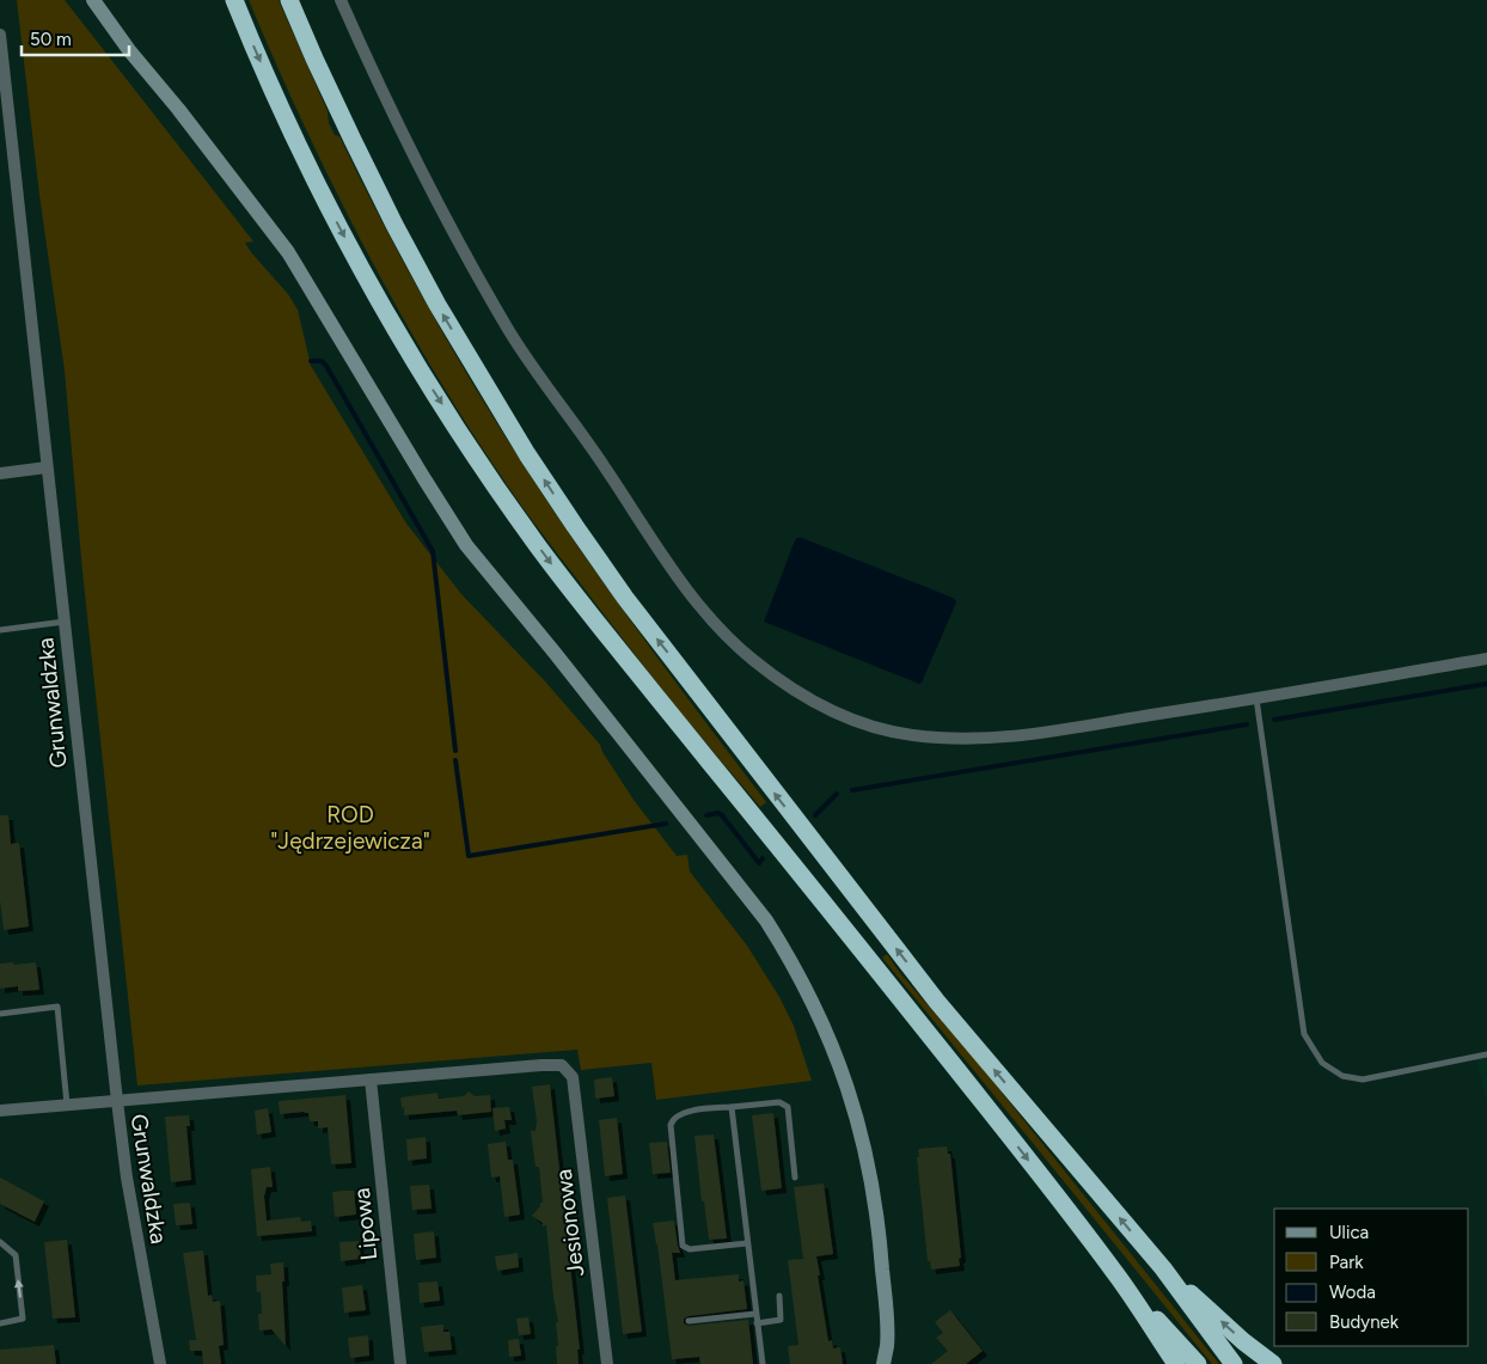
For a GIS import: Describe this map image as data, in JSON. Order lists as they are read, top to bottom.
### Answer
{
  "streets": {
    "street": ["Grunwaldzka", "Jesionowa", "Lipowa"]
  },
  "crossings": [
    ["Jesionowa", "Lipowa"]
  ],
  "parks": ["ROD \"Jędrzejewicza\""],
  "legend": [
    "Ulica",
    "Park",
    "Woda",
    "Budynek"
  ],
  "scale_bar": "50 m"
}
